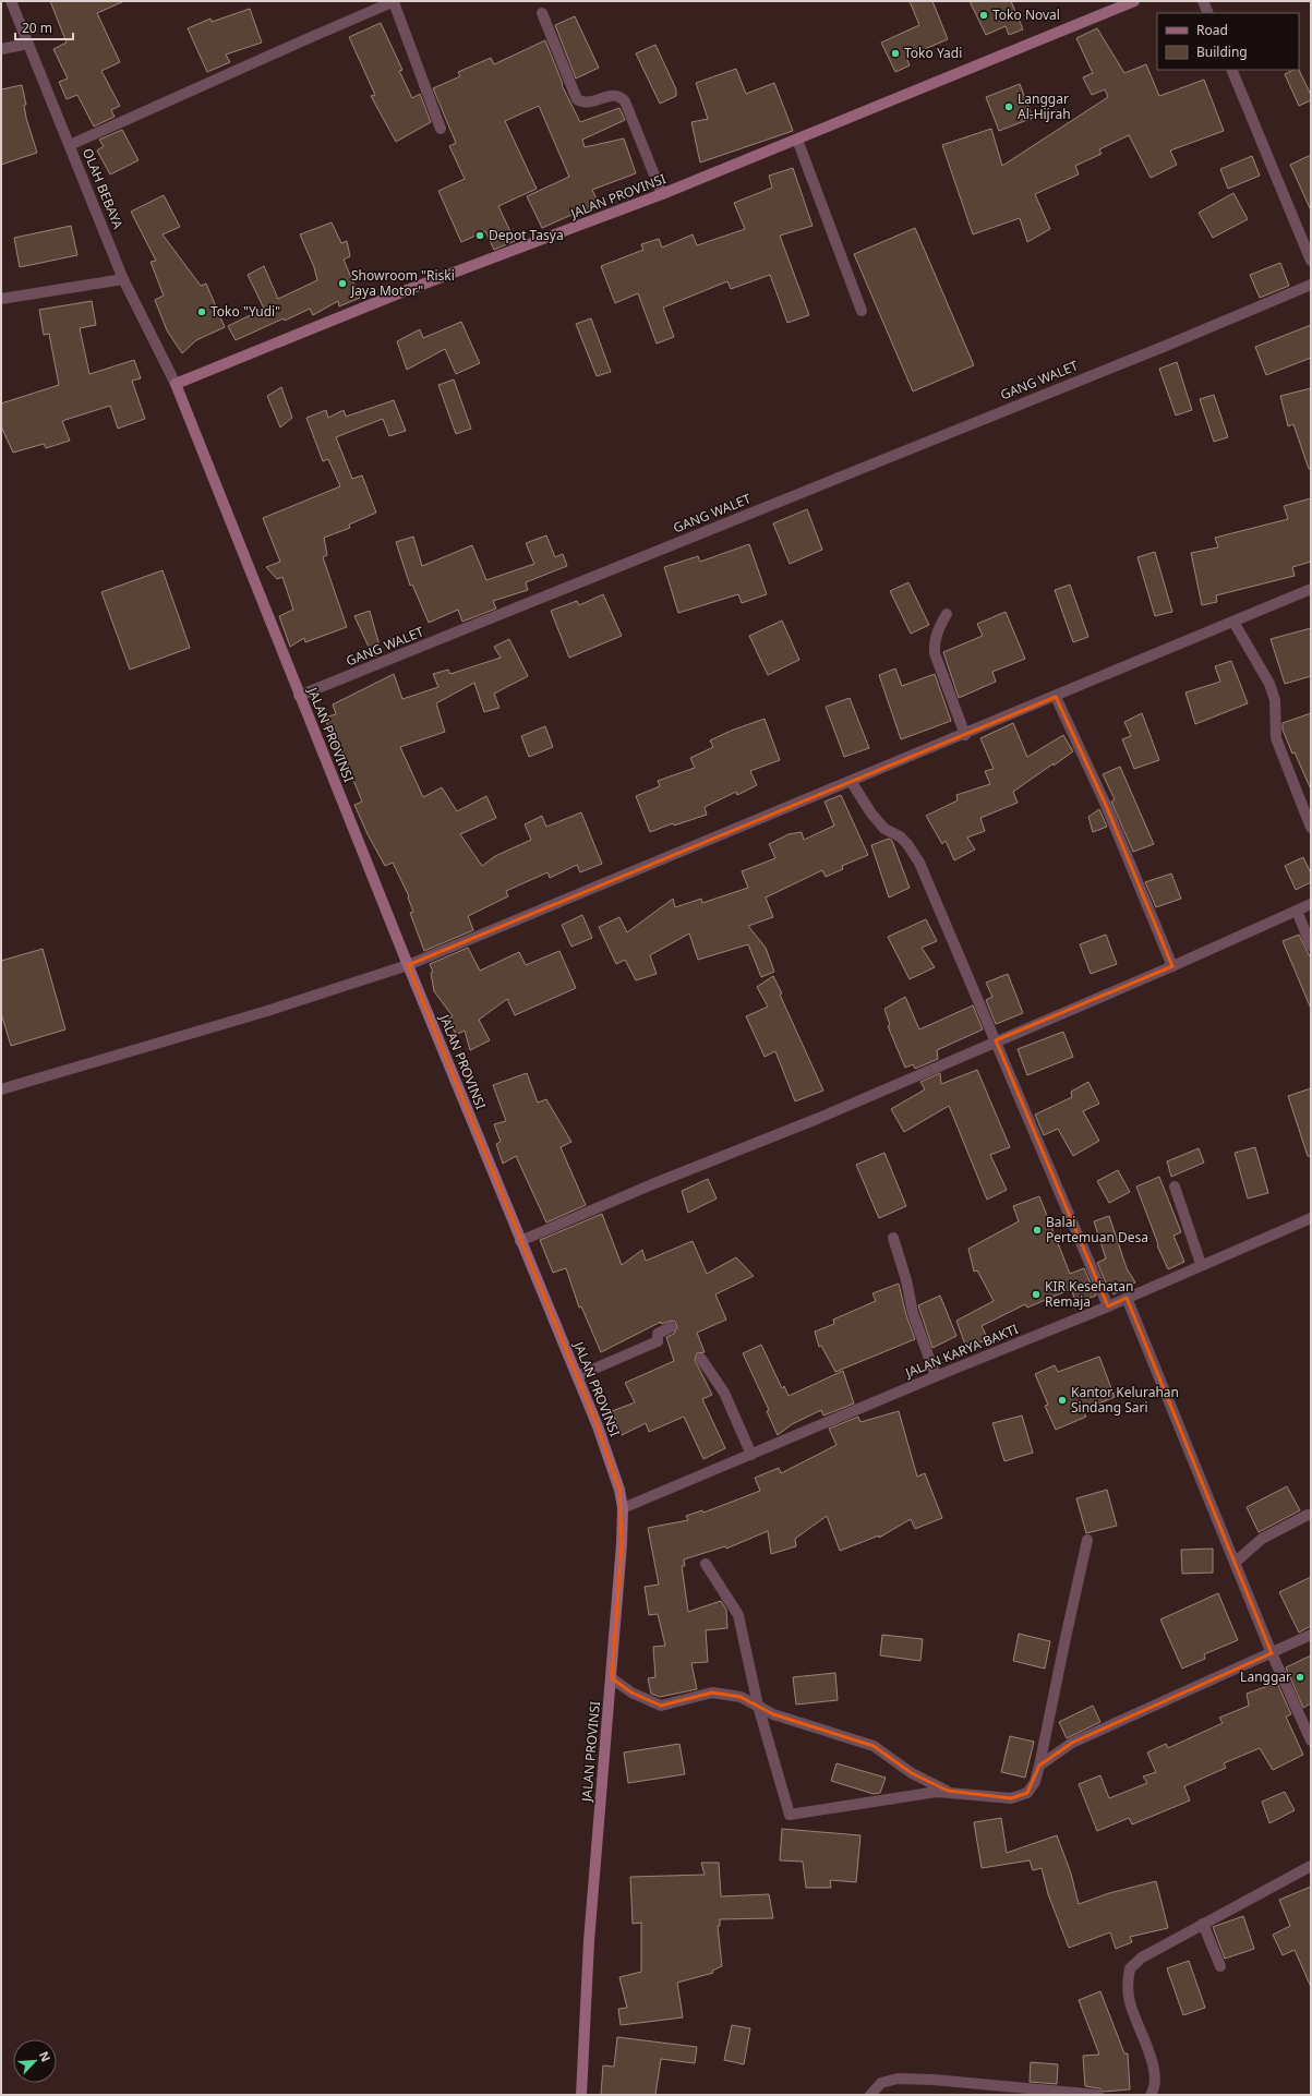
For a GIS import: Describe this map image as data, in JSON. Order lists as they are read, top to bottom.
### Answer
{
  "streets": {
    "main road": ["JALAN PROVINSI"],
    "street": ["OLAH BEBAYA", "GANG WALET", "JALAN KARYA BAKTI"]
  },
  "crossings": [
    ["OLAH BEBAYA", "JALAN PROVINSI"],
    ["JALAN PROVINSI", "GANG WALET"],
    ["JALAN PROVINSI", "JALAN KARYA BAKTI"]
  ],
  "places": [
    "Toko Noval",
    "Toko Yadi",
    "Langgar Al-Hijrah",
    "Depot Tasya",
    "Showroom \"Riski Jaya Motor\"",
    "Toko \"Yudi\"",
    "Balai Pertemuan Desa",
    "KIR Kesehatan Remaja",
    "Kantor Kelurahan Sindang Sari",
    "Langgar"
  ],
  "legend": ["Road", "Building"],
  "scale_bar": "20 m",
  "north": "top right"
}
